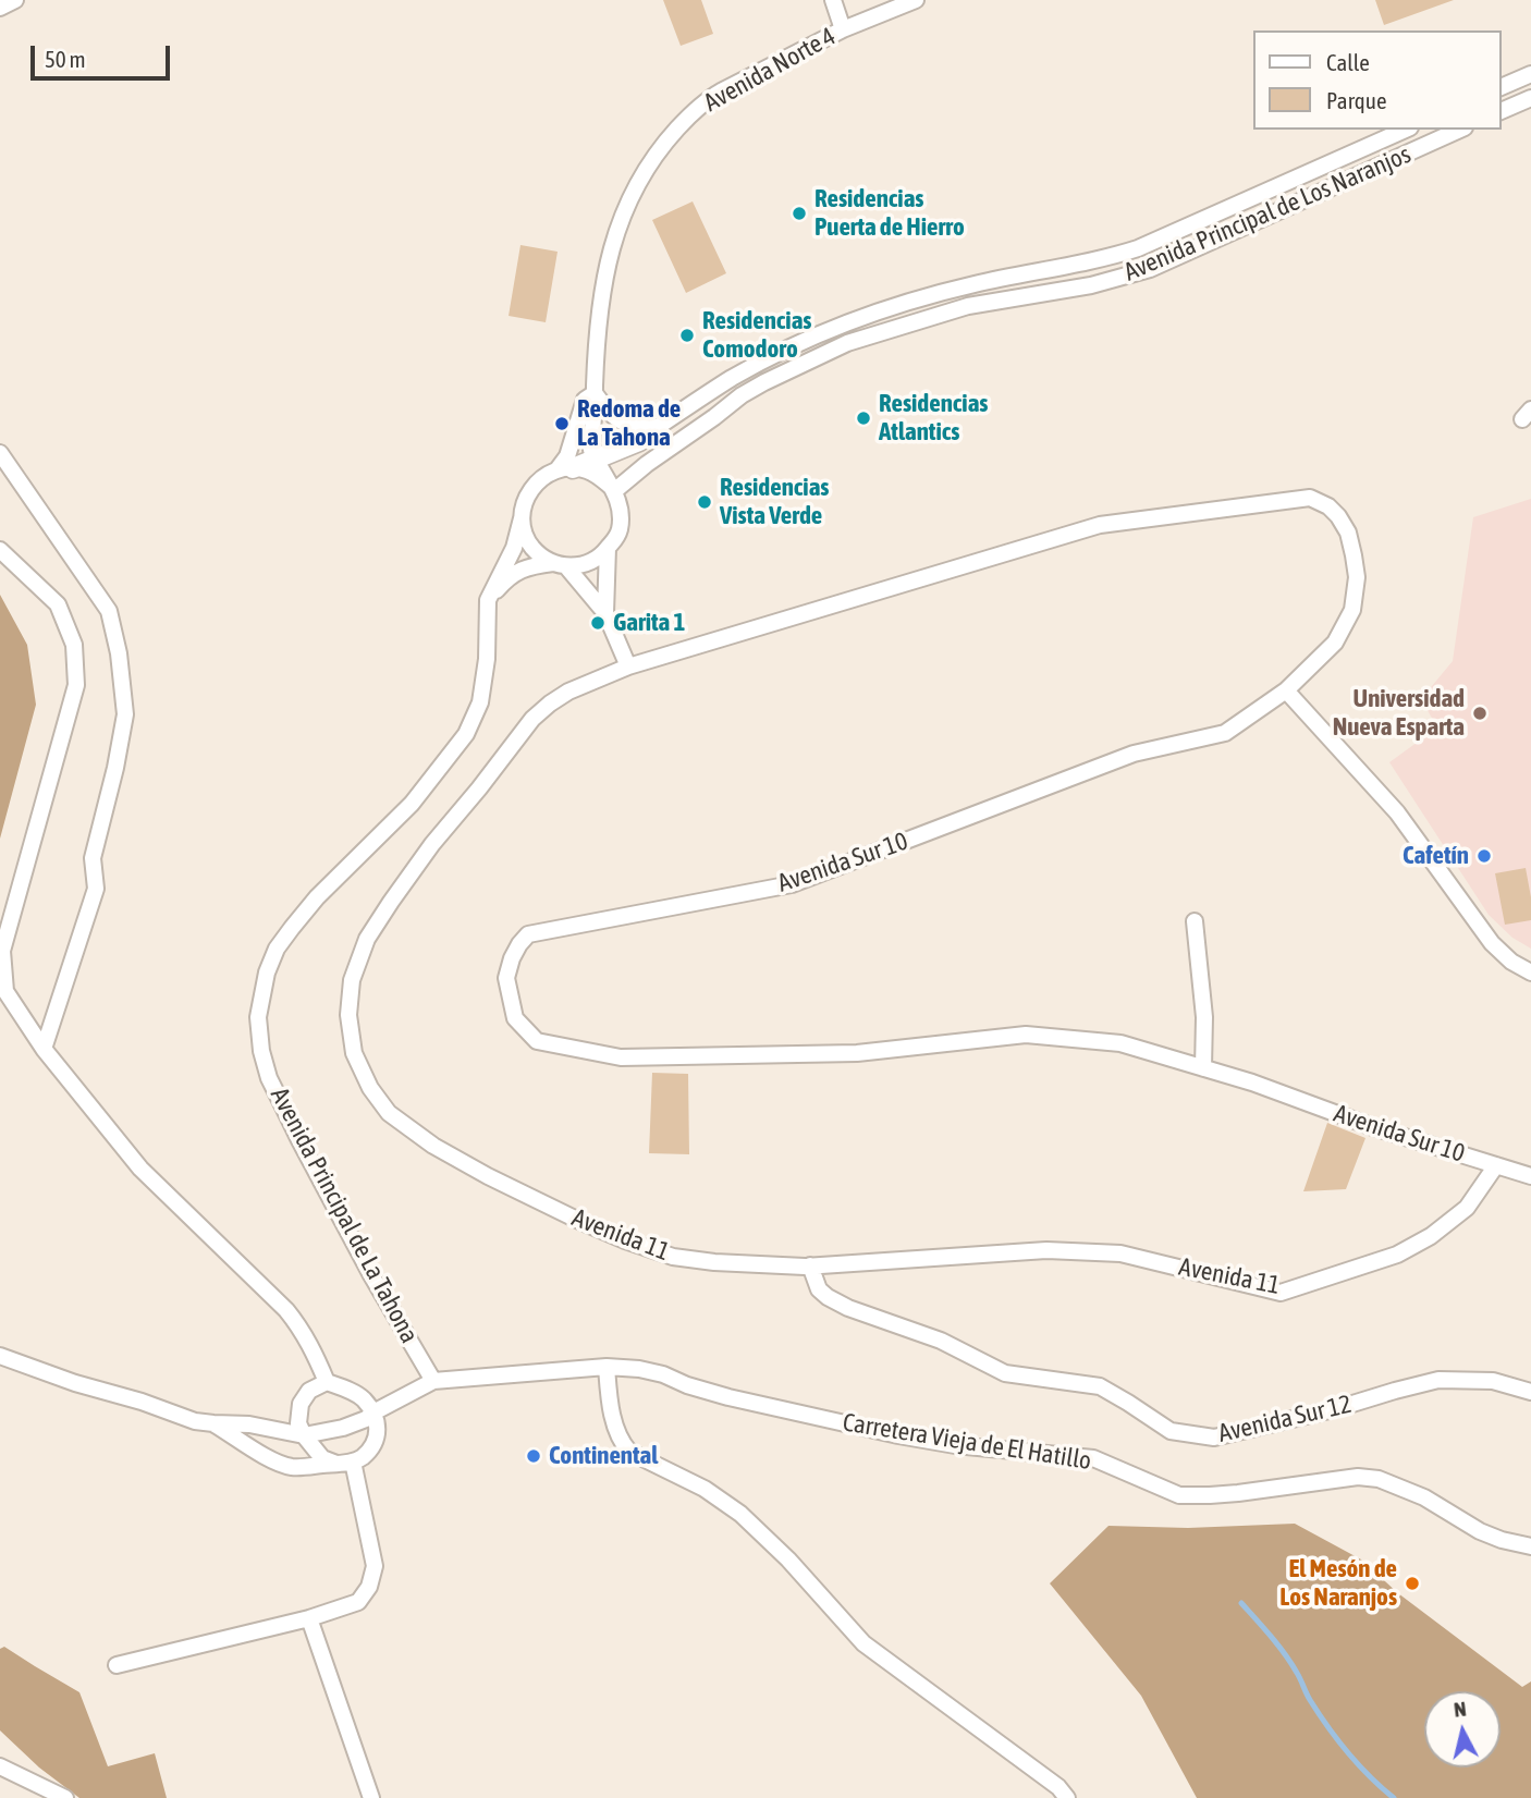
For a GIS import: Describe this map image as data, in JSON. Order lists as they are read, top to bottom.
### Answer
{
  "streets": {
    "street": [
      "Avenida Norte 4",
      "Avenida Principal de Los Naranjos",
      "Avenida Sur 10",
      "Avenida Principal de La Tahona",
      "Avenida 11",
      "Avenida Sur 12",
      "Carretera Vieja de El Hatillo"
    ]
  },
  "crossings": [
    ["Avenida Norte 4", "Avenida Principal de Los Naranjos"],
    ["Avenida Norte 4", "Avenida Principal de La Tahona"],
    ["Avenida Principal de Los Naranjos", "Avenida Principal de La Tahona"],
    ["Avenida Sur 10", "Avenida 11"],
    ["Avenida Principal de La Tahona", "Carretera Vieja de El Hatillo"],
    ["Avenida 11", "Avenida Sur 12"]
  ],
  "places": [
    "Residencias Puerta de Hierro",
    "Residencias Comodoro",
    "Residencias Atlantics",
    "Redoma de La Tahona",
    "Residencias Vista Verde",
    "Garita 1",
    "Universidad Nueva Esparta",
    "Cafetín",
    "Continental",
    "El Mesón de Los Naranjos"
  ],
  "legend": ["Calle", "Parque"],
  "scale_bar": "50 m",
  "north": "top"
}
